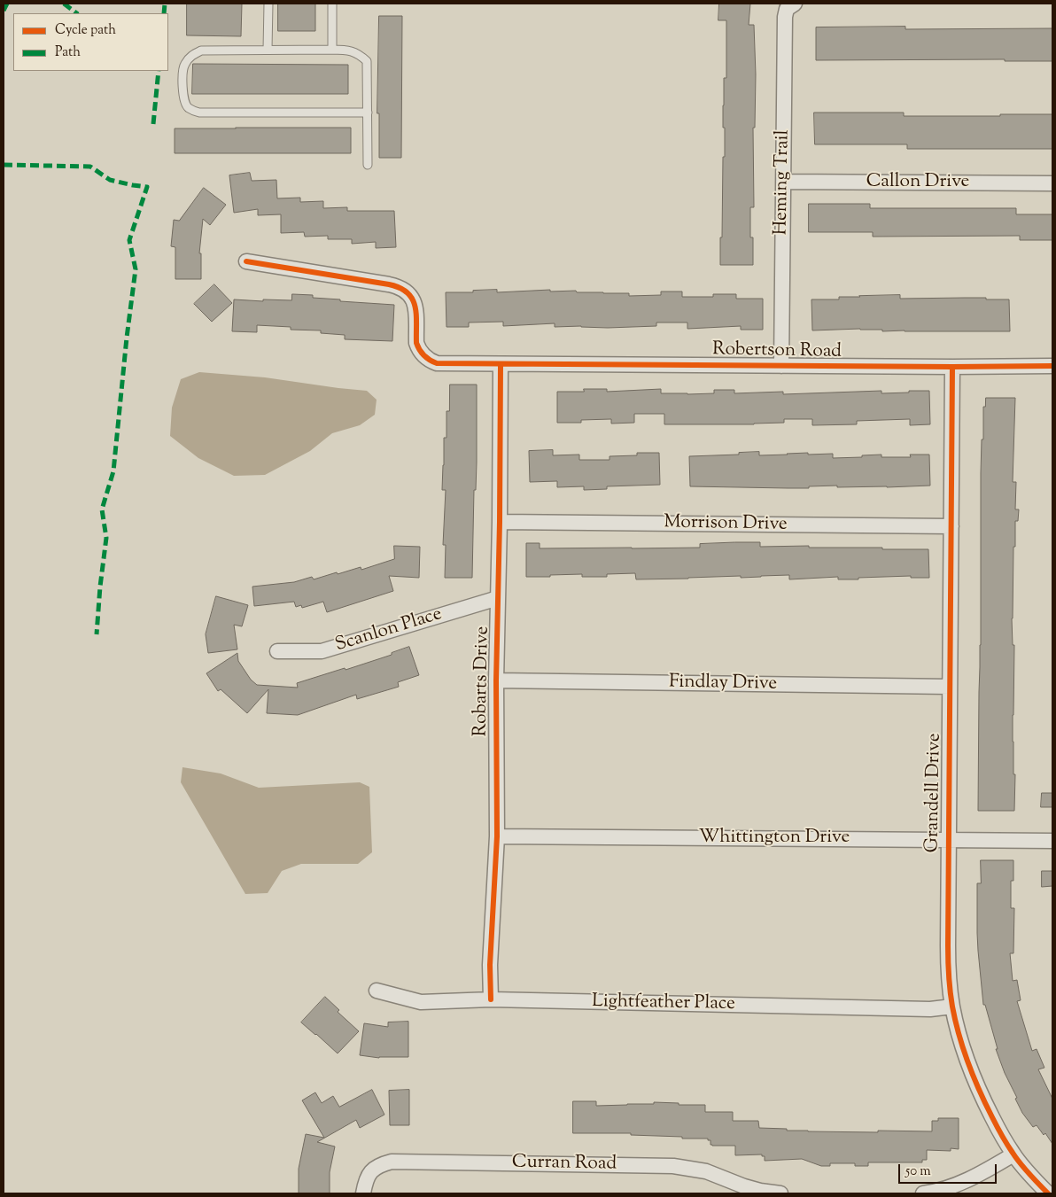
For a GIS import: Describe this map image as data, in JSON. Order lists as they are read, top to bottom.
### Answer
{
  "streets": {
    "street": [
      "Heming Trail",
      "Callon Drive",
      "Robertson Road",
      "Morrison Drive",
      "Scanlon Place",
      "Robarts Drive",
      "Findlay Drive",
      "Grandell Drive",
      "Whittington Drive",
      "Lightfeather Place",
      "Curran Road"
    ]
  },
  "crossings": [
    ["Heming Trail", "Callon Drive"],
    ["Heming Trail", "Robertson Road"],
    ["Robertson Road", "Robarts Drive"],
    ["Robertson Road", "Grandell Drive"],
    ["Morrison Drive", "Robarts Drive"],
    ["Morrison Drive", "Grandell Drive"],
    ["Scanlon Place", "Robarts Drive"],
    ["Robarts Drive", "Findlay Drive"],
    ["Robarts Drive", "Whittington Drive"],
    ["Robarts Drive", "Lightfeather Place"],
    ["Findlay Drive", "Grandell Drive"],
    ["Grandell Drive", "Whittington Drive"],
    ["Grandell Drive", "Lightfeather Place"]
  ],
  "legend": ["Cycle path", "Path"],
  "scale_bar": "50 m"
}
